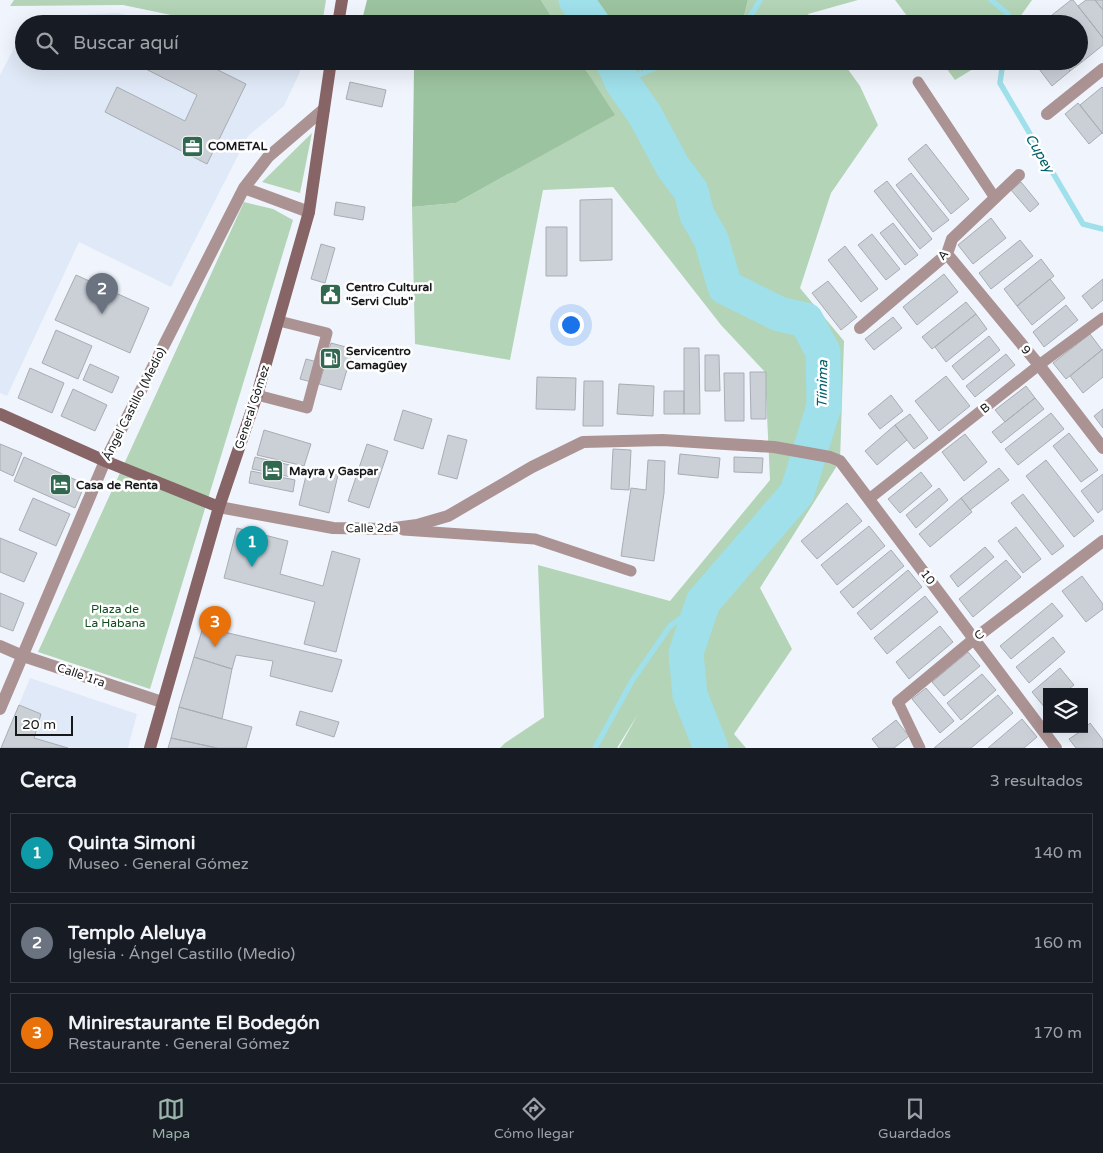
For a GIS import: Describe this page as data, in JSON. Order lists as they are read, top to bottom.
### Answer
{
  "streets": {
    "main road": ["General Gómez", "Calle 2da"],
    "street": [
      "A",
      "9",
      "Ángel Castillo (Medio)",
      "10",
      "C",
      "Calle 1ra"
    ],
    "lane": ["B"]
  },
  "crossings": [
    ["A", "9"],
    ["9", "B"],
    ["Ángel Castillo (Medio)", "General Gómez"],
    ["Ángel Castillo (Medio)", "Calle 2da"],
    ["Ángel Castillo (Medio)", "Calle 1ra"],
    ["General Gómez", "Calle 2da"],
    ["General Gómez", "Calle 1ra"],
    ["B", "10"],
    ["Calle 2da", "10"],
    ["10", "C"]
  ],
  "water": ["Cupey", "Tíinima"],
  "parks": ["Plaza de La Habana"],
  "places": {
    "office": ["COMETAL"],
    "public building": ["Centro Cultural \"Servi Club\""],
    "fuel station": ["Servicentro Camagüey"],
    "hotel": ["Mayra y Gaspar", "Casa de Renta"]
  },
  "scale_bar": "20 m",
  "page": {
    "search": "Buscar aquí",
    "pins": ["2", "1", "3"],
    "scale": "20 m",
    "heading": ["Cerca", "3 resultados"],
    "list": [
      {
        "mark": "1",
        "name": "Quinta Simoni",
        "note": "Museo · General Gómez",
        "value": "140 m"
      },
      {
        "mark": "2",
        "name": "Templo Aleluya",
        "note": "Iglesia · Ángel Castillo (Medio)",
        "value": "160 m"
      },
      {
        "mark": "3",
        "name": "Minirestaurante El Bodegón",
        "note": "Restaurante · General Gómez",
        "value": "170 m"
      }
    ],
    "nav": ["Mapa", "Cómo llegar", "Guardados"]
  }
}
